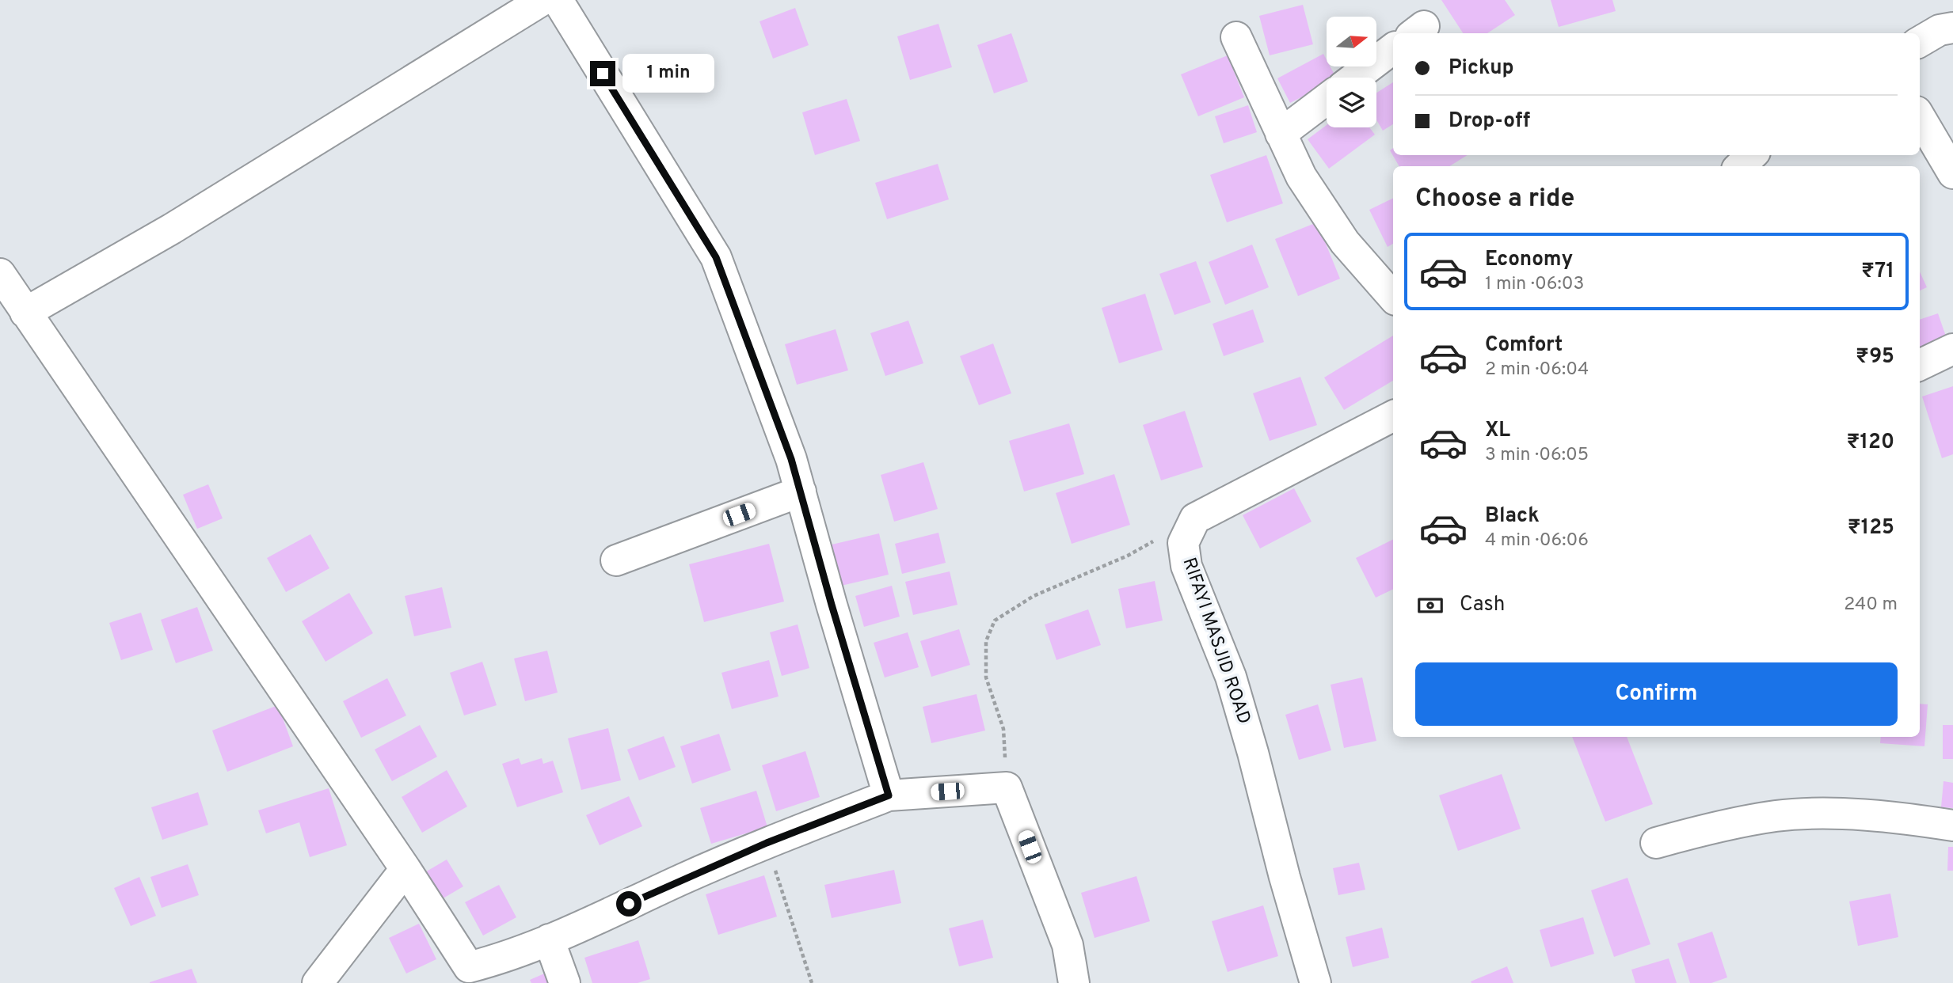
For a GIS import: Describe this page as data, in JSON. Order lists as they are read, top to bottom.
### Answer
{
  "streets": {
    "street": ["RIFAYI MASJID ROAD"]
  },
  "north": "right",
  "page": {
    "banner": ["Pickup", "Drop-off"],
    "bubble": "1 min",
    "heading": "Choose a ride",
    "list": [
      {
        "name": "Economy",
        "note": "1 min · 06:03",
        "value": "₹71"
      },
      {
        "name": "Comfort",
        "note": "2 min · 06:04",
        "value": "₹95"
      },
      {
        "name": "XL",
        "note": "3 min · 06:05",
        "value": "₹120"
      },
      {
        "name": "Black",
        "note": "4 min · 06:06",
        "value": "₹125"
      }
    ],
    "pay": ["Cash", "240 m"],
    "buttons": "Confirm"
  }
}
